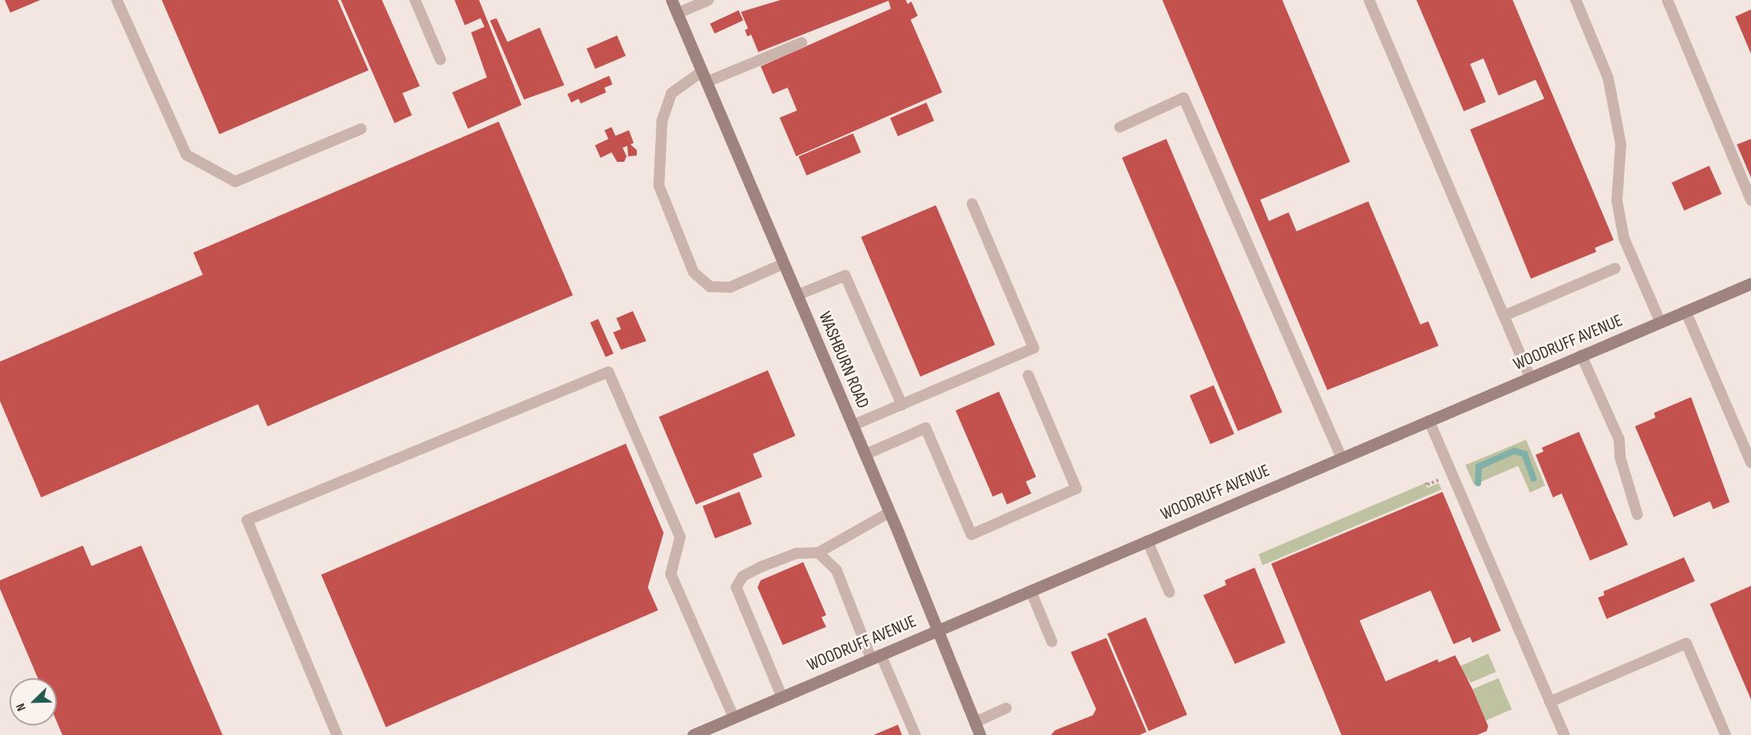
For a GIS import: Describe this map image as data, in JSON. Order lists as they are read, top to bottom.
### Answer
{
  "streets": {
    "main road": ["WOODRUFF AVENUE", "WASHBURN ROAD"]
  },
  "crossings": [
    ["WOODRUFF AVENUE", "WASHBURN ROAD"]
  ],
  "north": "bottom left"
}
